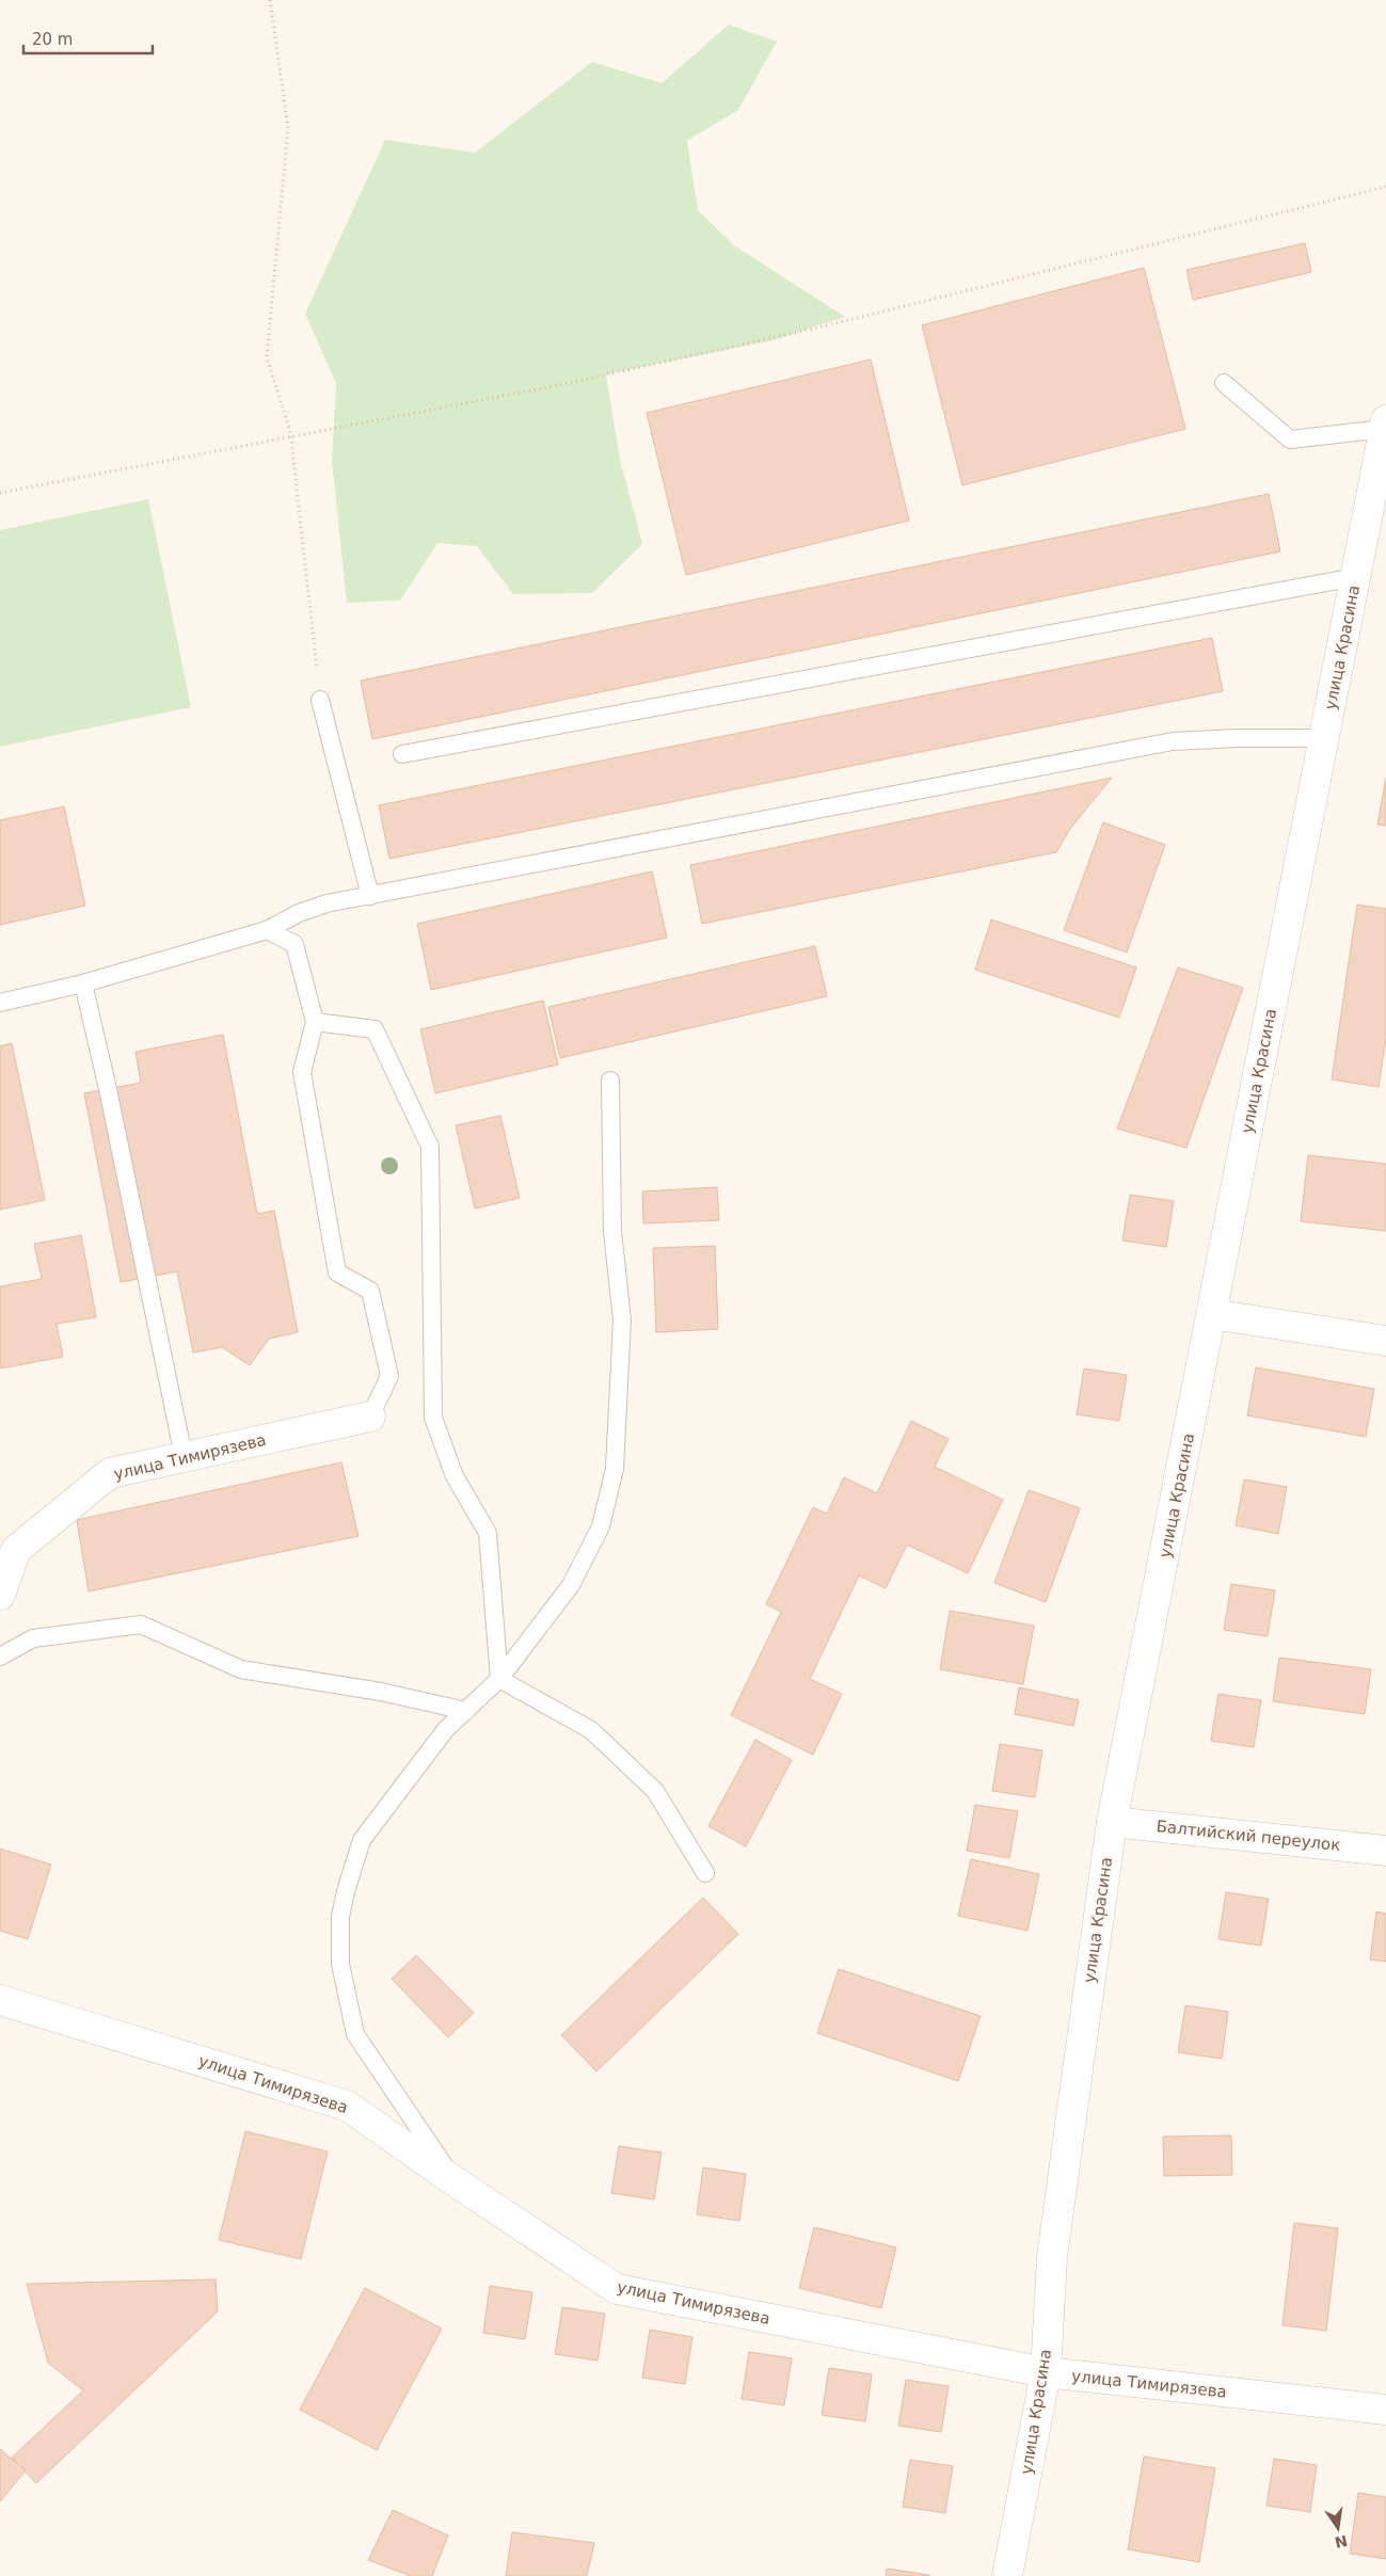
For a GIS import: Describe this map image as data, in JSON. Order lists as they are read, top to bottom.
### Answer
{
  "streets": {
    "street": ["улица Красина", "улица Тимирязева", "Балтийский переулок"]
  },
  "crossings": [
    ["улица Красина", "улица Тимирязева"],
    ["улица Красина", "Балтийский переулок"]
  ],
  "scale_bar": "20 m",
  "north": "bottom"
}
